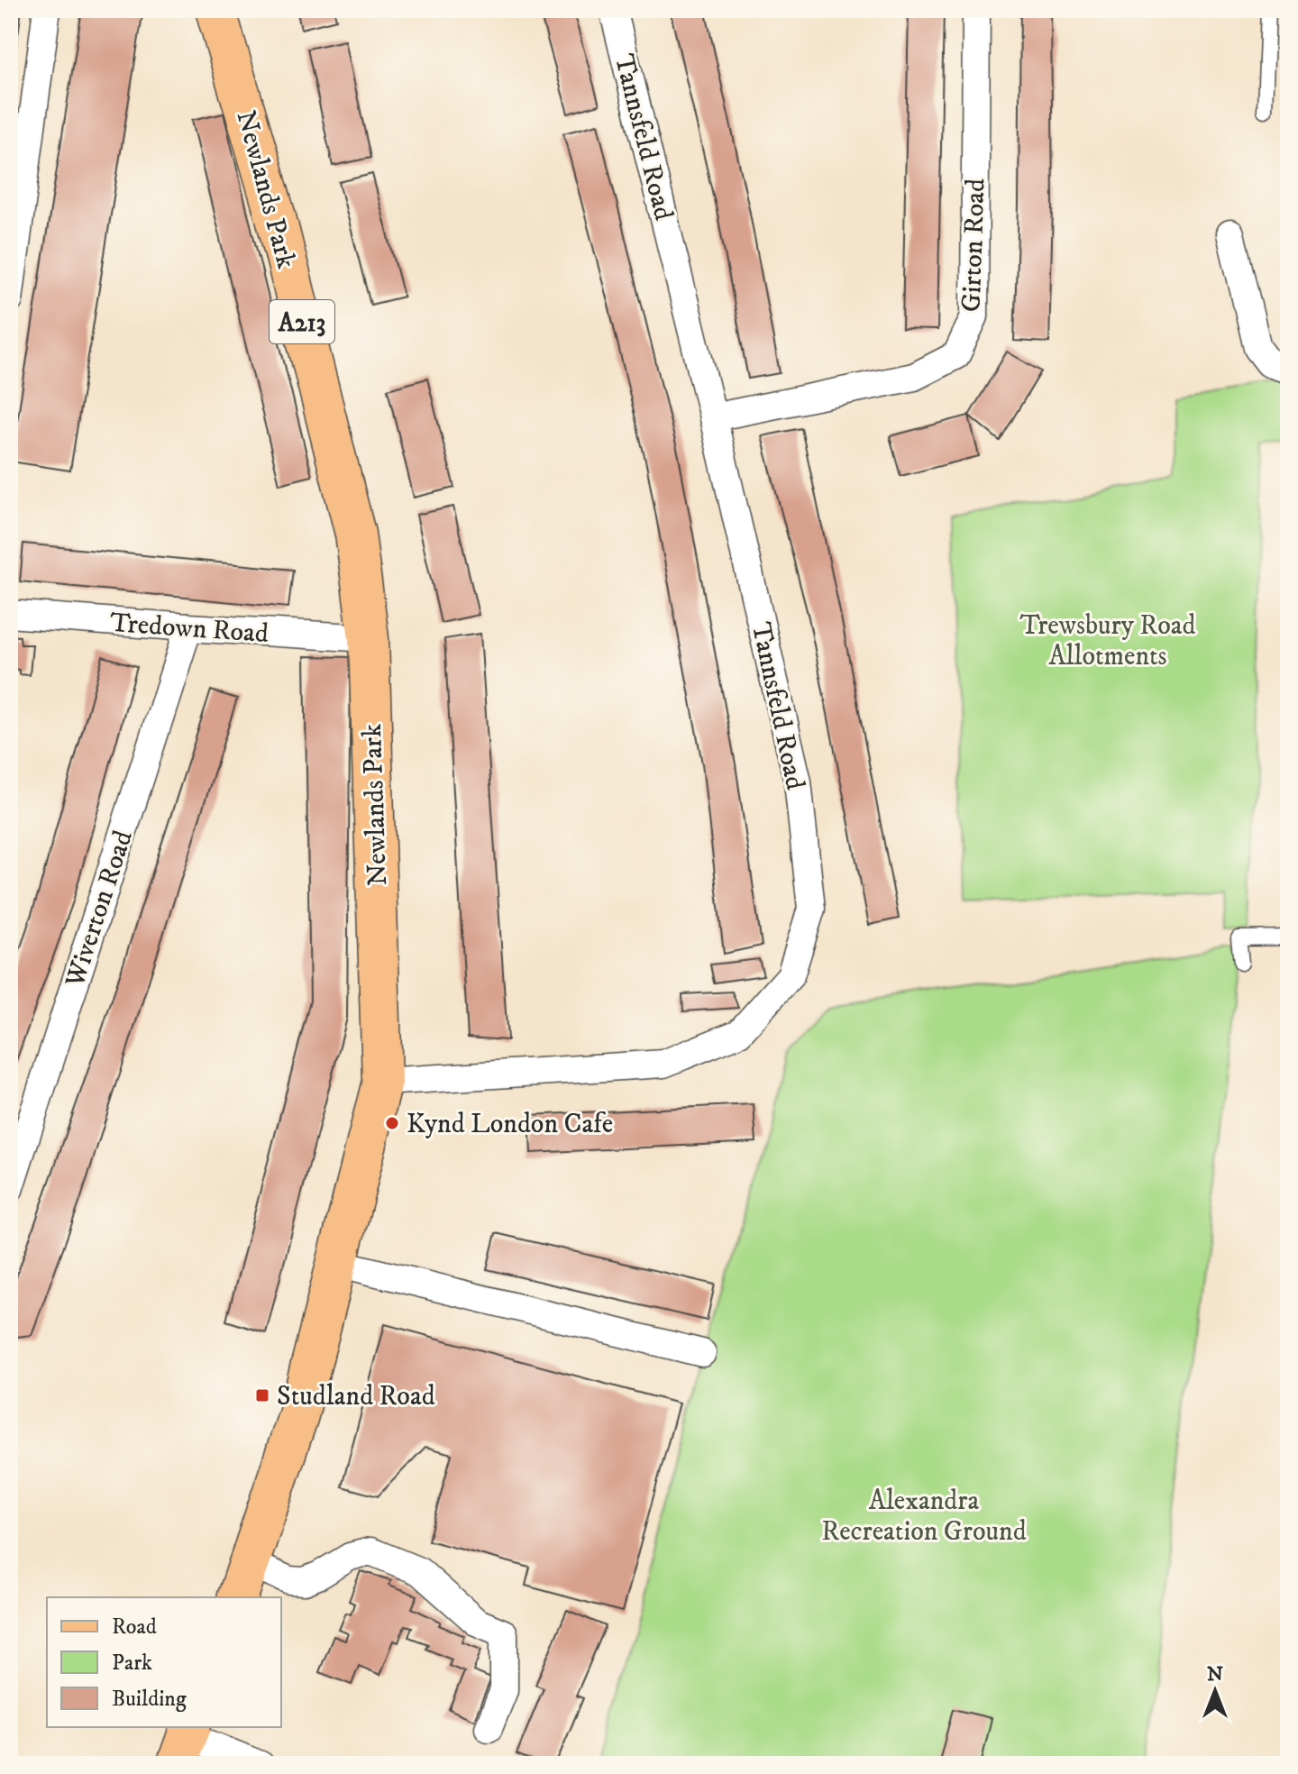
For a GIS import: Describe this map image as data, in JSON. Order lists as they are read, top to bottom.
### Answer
{
  "streets": {
    "main road": ["Newlands Park", "A213"],
    "street": [
      "Tannsfeld Road",
      "Girton Road",
      "Tredown Road",
      "Wiverton Road"
    ]
  },
  "crossings": [
    ["Tannsfeld Road", "Newlands Park"],
    ["Tannsfeld Road", "Girton Road"],
    ["Newlands Park", "Tredown Road"],
    ["Tredown Road", "Wiverton Road"]
  ],
  "parks": ["Trewsbury Road Allotments", "Alexandra Recreation Ground"],
  "places": {
    "other": ["Kynd London Cafe"],
    "transit": ["Studland Road"]
  },
  "legend": ["Road", "Park", "Building"],
  "north": "top"
}
